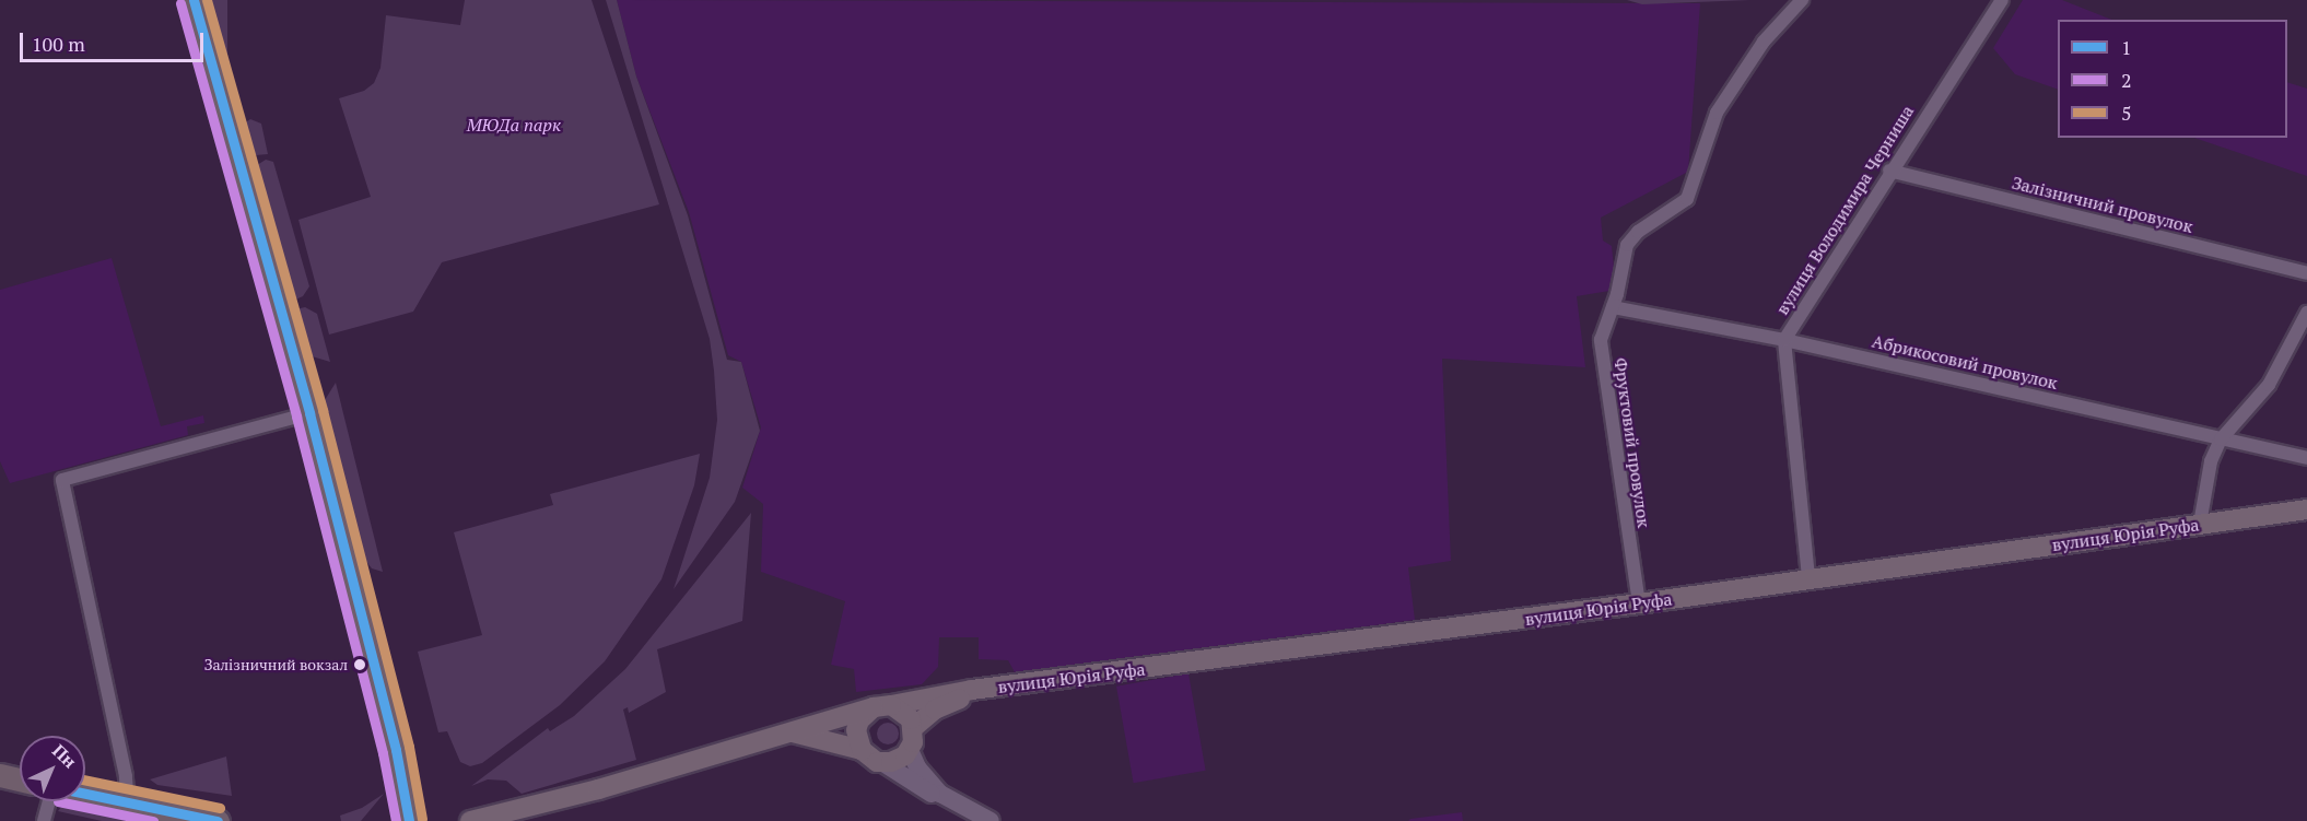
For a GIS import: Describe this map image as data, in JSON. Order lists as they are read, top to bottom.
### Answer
{
  "streets": {
    "main road": ["вулиця Юрія Руфа"],
    "street": [
      "Залізничний провулок",
      "вулиця Володимира Черниша",
      "Абрикосовий провулок",
      "Фруктовий провулок"
    ]
  },
  "crossings": [
    ["Залізничний провулок", "вулиця Володимира Черниша"],
    ["вулиця Володимира Черниша", "Абрикосовий провулок"],
    ["вулиця Володимира Черниша", "вулиця Юрія Руфа"],
    ["Абрикосовий провулок", "Фруктовий провулок"],
    ["Фруктовий провулок", "вулиця Юрія Руфа"]
  ],
  "parks": ["МЮДа парк"],
  "places": ["Залізничний вокзал"],
  "lines": ["transit line 1", "transit line 5", "transit line 2"],
  "legend": ["1", "2", "5"],
  "scale_bar": "100 m",
  "north": "top right"
}
